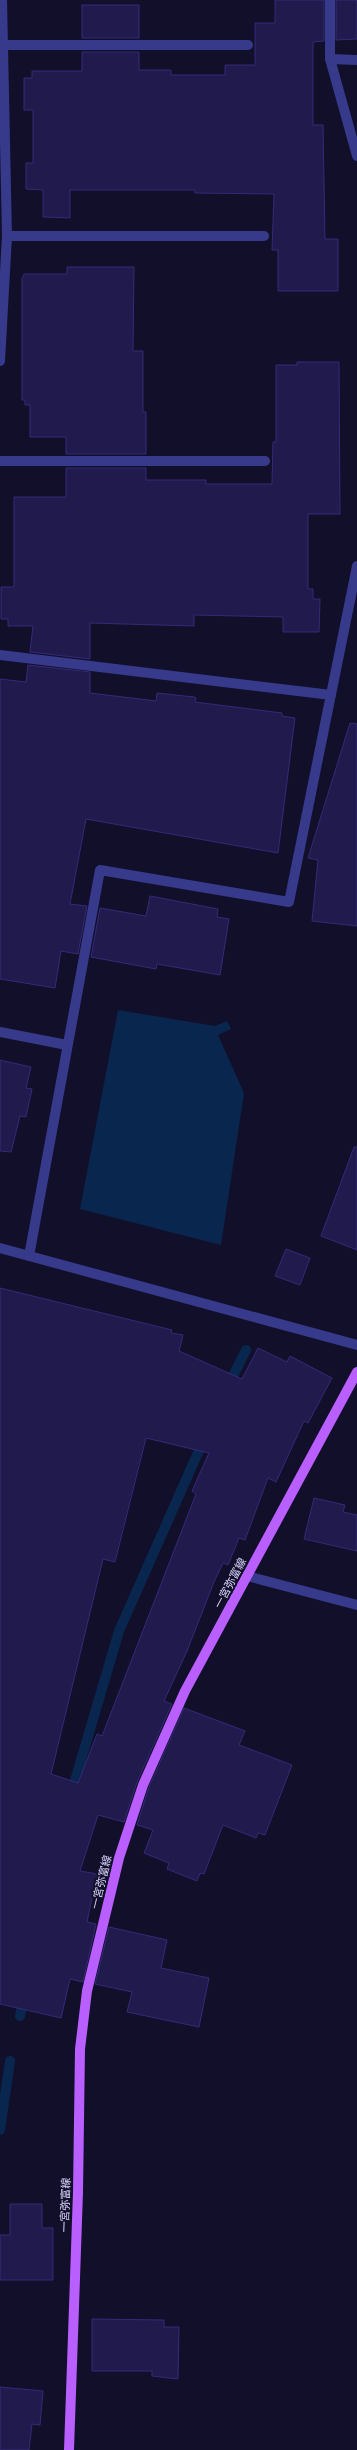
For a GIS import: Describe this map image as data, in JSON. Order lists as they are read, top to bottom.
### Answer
{
  "streets": {
    "main road": ["一宮弥富線"]
  }
}
